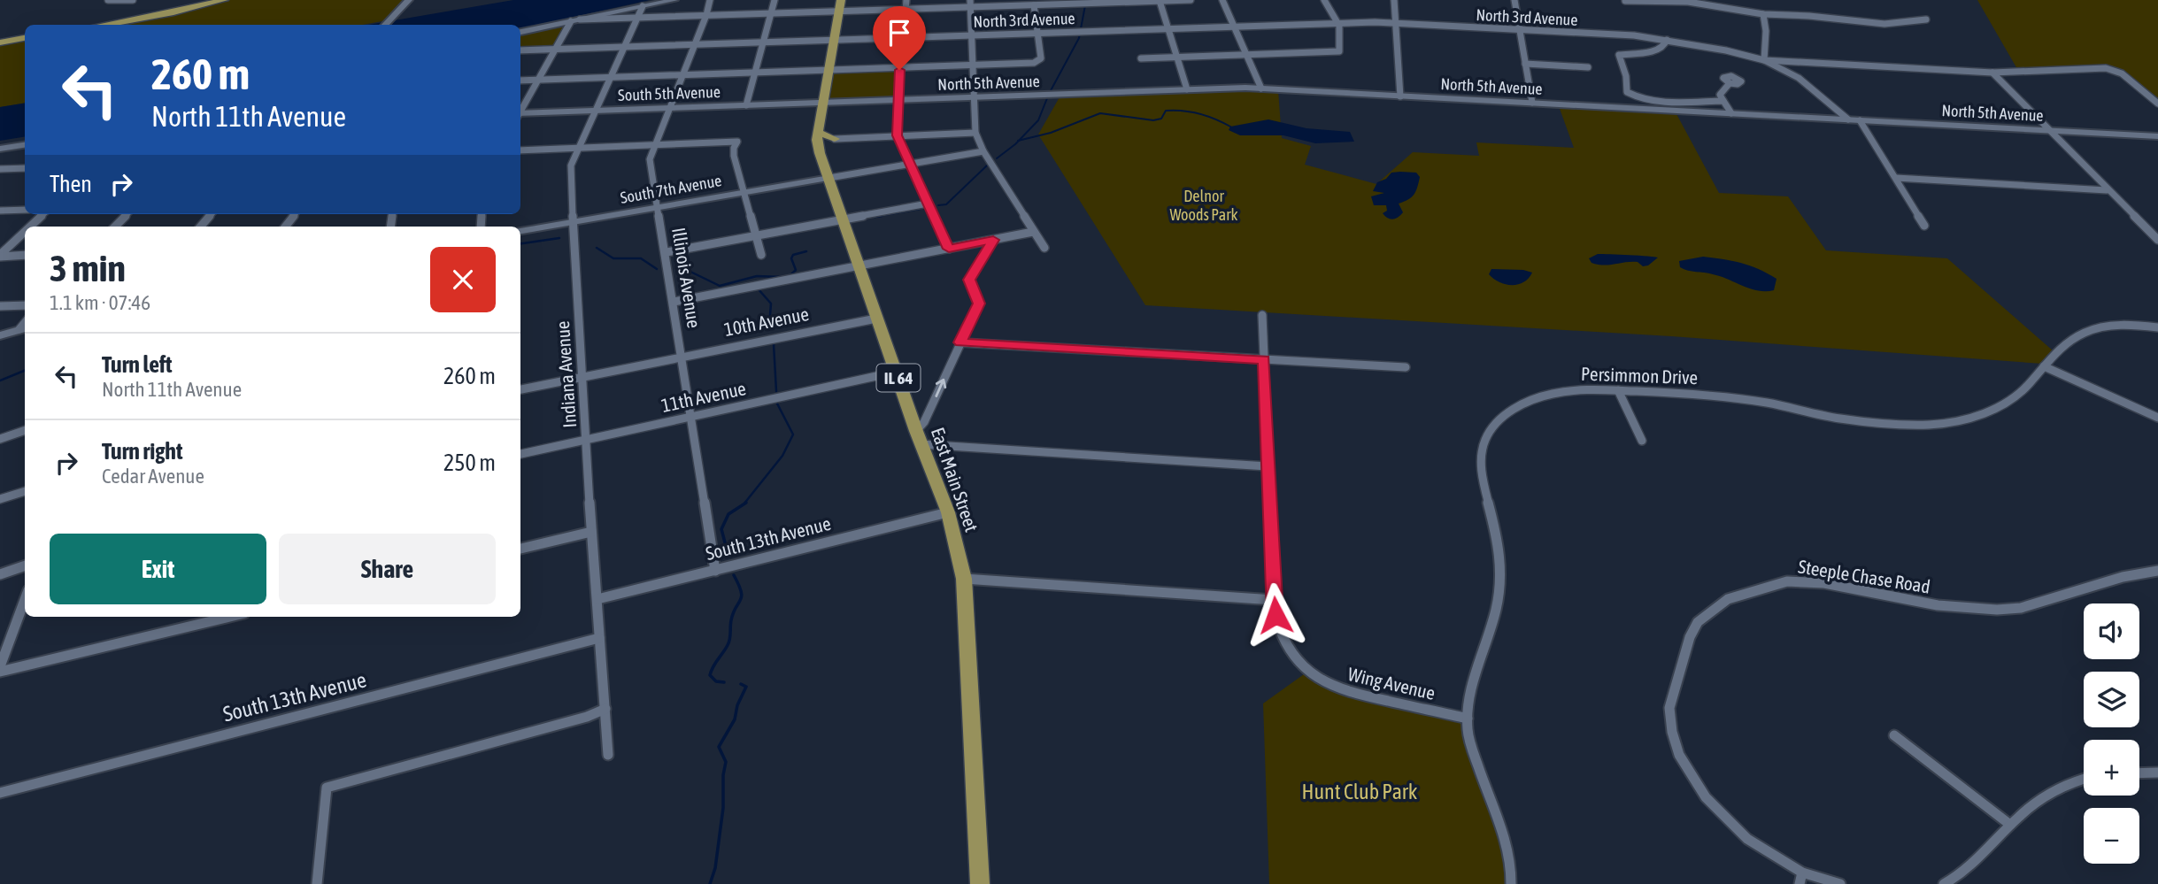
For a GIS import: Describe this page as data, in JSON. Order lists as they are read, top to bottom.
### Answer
{
  "streets": {
    "main road": [
      "North 5th Avenue",
      "South 5th Avenue",
      "South 7th Avenue",
      "IL 64",
      "East Main Street"
    ],
    "street": [
      "North 3rd Avenue",
      "Illinois Avenue",
      "10th Avenue",
      "Indiana Avenue",
      "Persimmon Drive",
      "11th Avenue",
      "South 13th Avenue",
      "Steeple Chase Road",
      "Wing Avenue"
    ]
  },
  "crossings": [
    ["North 3rd Avenue", "Illinois Avenue"],
    ["North 3rd Avenue", "Indiana Avenue"],
    ["North 3rd Avenue", "IL 64"],
    ["North 5th Avenue", "South 5th Avenue"],
    ["North 5th Avenue", "IL 64"],
    ["North 5th Avenue", "East Main Street"],
    ["South 5th Avenue", "Illinois Avenue"],
    ["South 5th Avenue", "Indiana Avenue"],
    ["South 5th Avenue", "IL 64"],
    ["South 5th Avenue", "East Main Street"],
    ["South 7th Avenue", "Illinois Avenue"],
    ["South 7th Avenue", "Indiana Avenue"],
    ["South 7th Avenue", "East Main Street"],
    ["Illinois Avenue", "10th Avenue"],
    ["Illinois Avenue", "11th Avenue"],
    ["Illinois Avenue", "South 13th Avenue"],
    ["10th Avenue", "Indiana Avenue"],
    ["10th Avenue", "East Main Street"],
    ["Indiana Avenue", "11th Avenue"],
    ["Indiana Avenue", "South 13th Avenue"],
    ["Persimmon Drive", "Wing Avenue"],
    ["IL 64", "East Main Street"],
    ["11th Avenue", "East Main Street"],
    ["East Main Street", "South 13th Avenue"]
  ],
  "parks": ["Delnor Woods Park", "Hunt Club Park"],
  "page": {
    "turn": ["260 m", "North 11th Avenue"],
    "then": "Then",
    "heading": ["3 min", "1.1 km · 07:46"],
    "list": [
      {
        "name": "Turn left",
        "note": "North 11th Avenue",
        "value": "260 m"
      },
      {
        "name": "Turn right",
        "note": "Cedar Avenue",
        "value": "250 m"
      }
    ],
    "buttons": ["Exit", "Share"],
    "map_buttons": ["+", "−"]
  }
}
